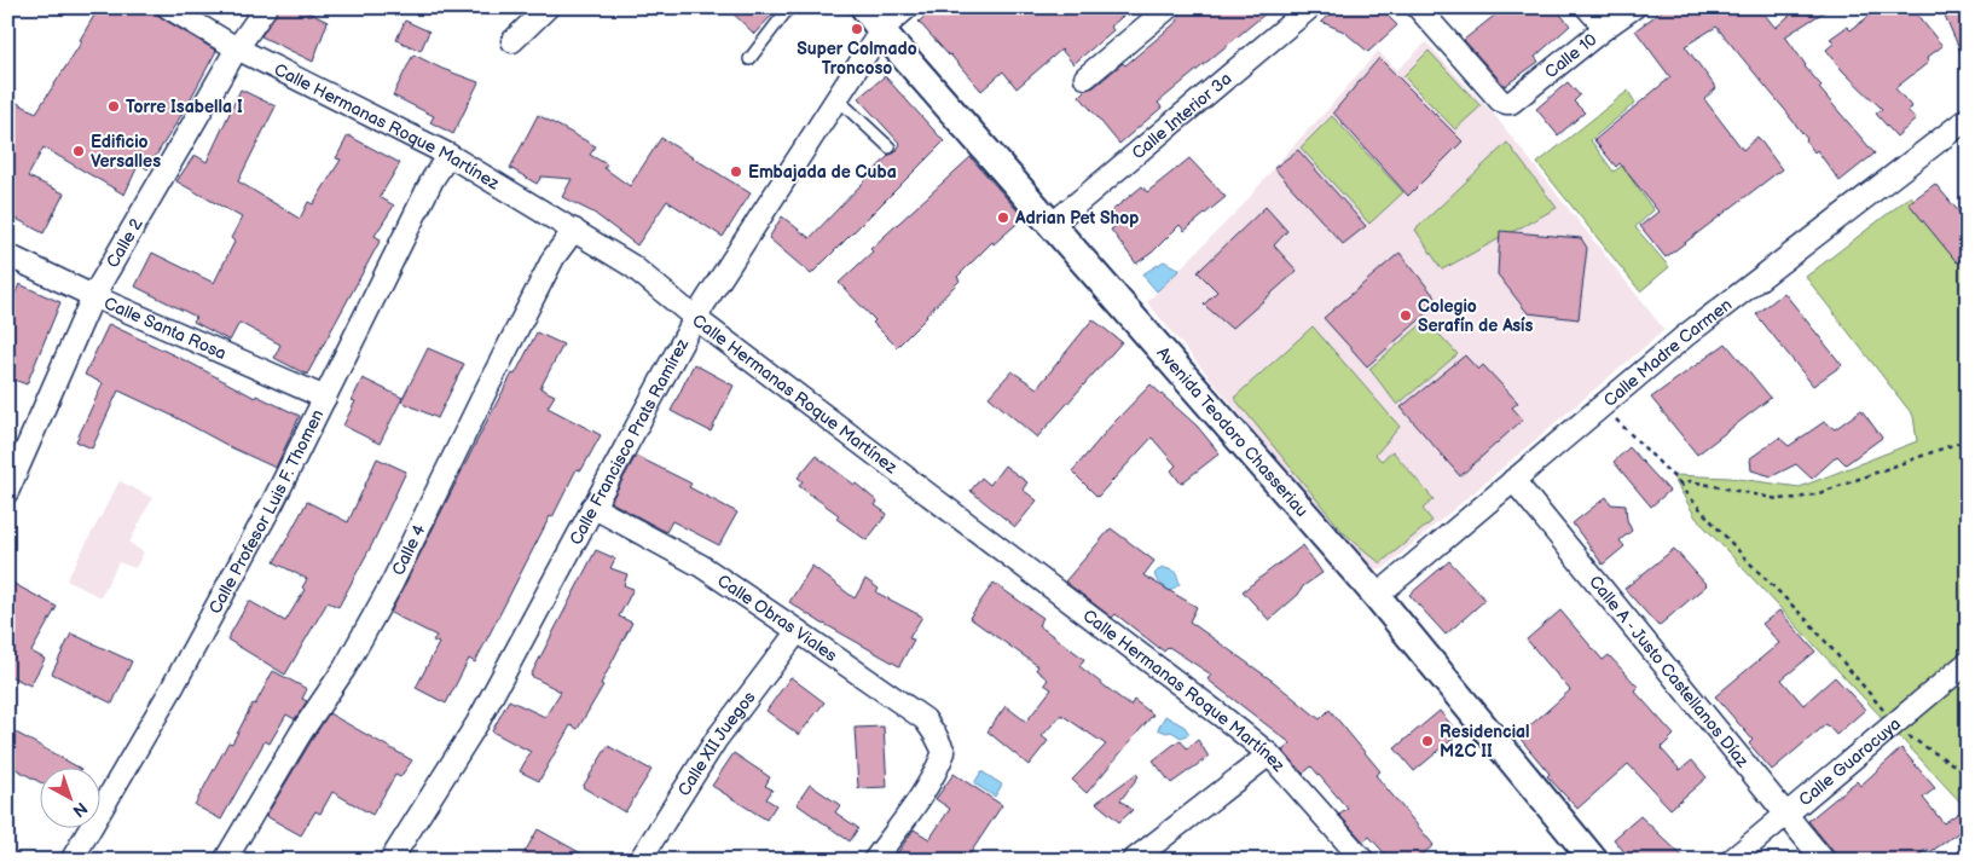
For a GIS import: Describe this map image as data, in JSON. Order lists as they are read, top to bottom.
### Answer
{
  "streets": {
    "street": [
      "Calle 10",
      "Calle Interior 3a",
      "Calle Hermanas Roque Martínez",
      "Calle 2",
      "Calle Santa Rosa",
      "Calle Madre Carmen",
      "Avenida Teodoro Chasseriau",
      "Calle Francisco Prats Ramírez",
      "Calle Profesor Luis F. Thomen",
      "Calle 4",
      "Calle Obras Viales",
      "Calle A - Justo Castellanos Díaz",
      "Calle XII Juegos",
      "Calle Guarocuya"
    ]
  },
  "crossings": [
    ["Calle Interior 3a", "Avenida Teodoro Chasseriau"],
    ["Calle Hermanas Roque Martínez", "Calle 2"],
    ["Calle Hermanas Roque Martínez", "Calle Francisco Prats Ramírez"],
    ["Calle Hermanas Roque Martínez", "Calle Profesor Luis F. Thomen"],
    ["Calle Hermanas Roque Martínez", "Calle 4"],
    ["Calle 2", "Calle Santa Rosa"],
    ["Calle Santa Rosa", "Calle Profesor Luis F. Thomen"],
    ["Calle Madre Carmen", "Avenida Teodoro Chasseriau"],
    ["Calle Madre Carmen", "Calle A - Justo Castellanos Díaz"],
    ["Avenida Teodoro Chasseriau", "Calle Francisco Prats Ramírez"],
    ["Calle Francisco Prats Ramírez", "Calle Obras Viales"],
    ["Calle Obras Viales", "Calle XII Juegos"],
    ["Calle A - Justo Castellanos Díaz", "Calle Guarocuya"]
  ],
  "places": [
    "Super Colmado Troncoso",
    "Torre Isabella I",
    "Edificio Versalles",
    "Embajada de Cuba",
    "Adrian Pet Shop",
    "Colegio Serafín de Asís",
    "Residencial M2C II"
  ],
  "north": "bottom right"
}
